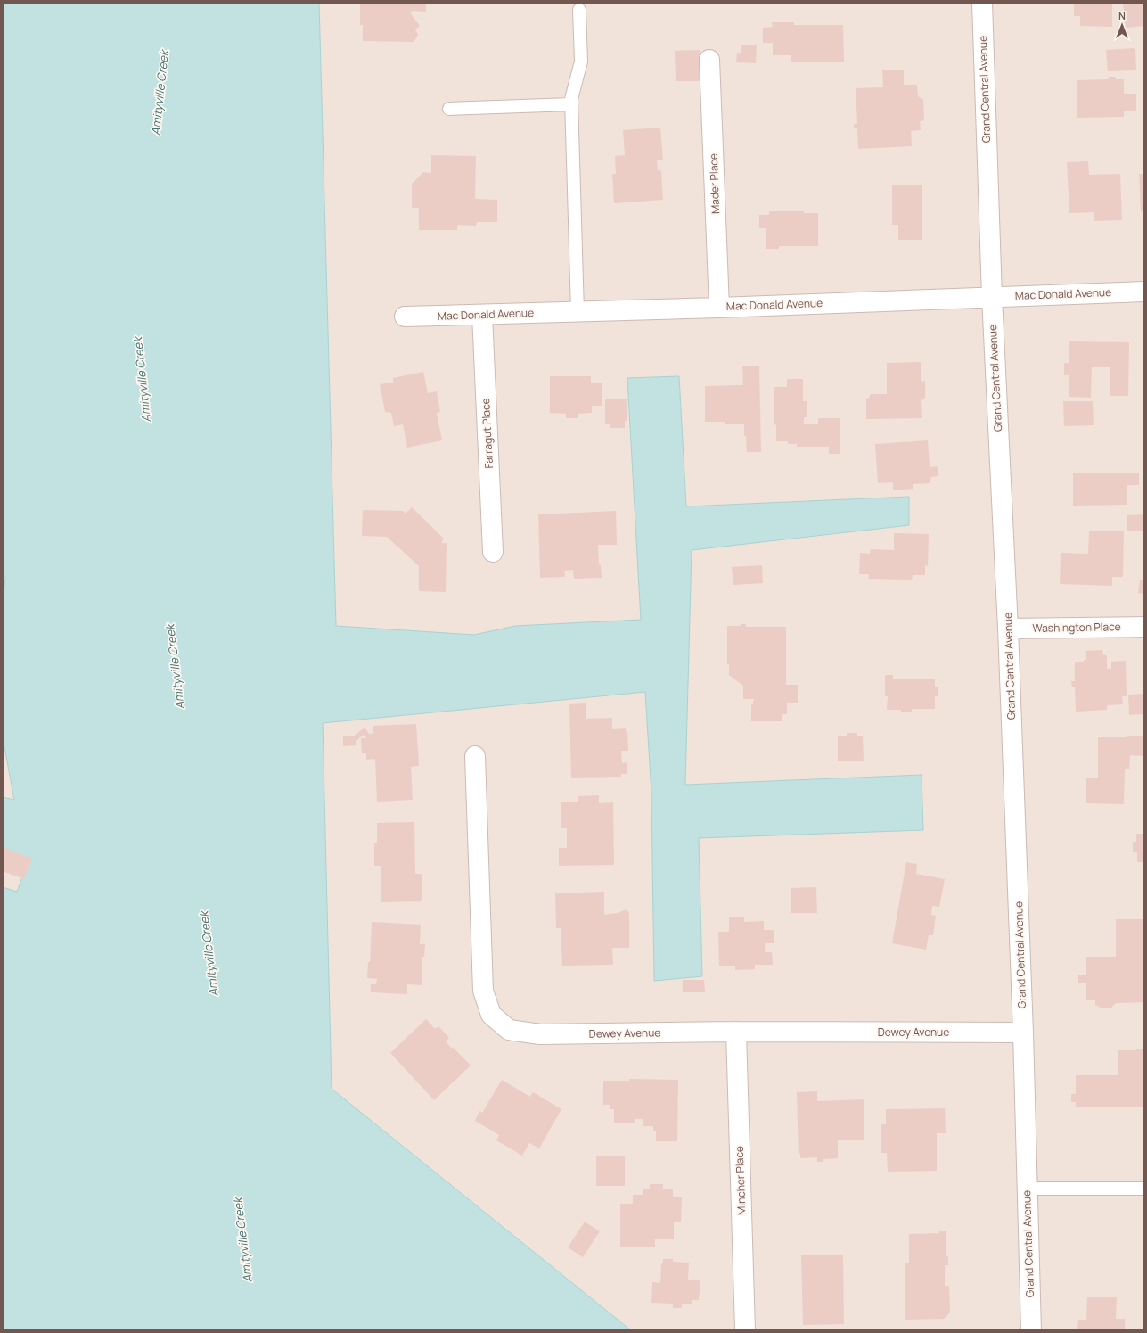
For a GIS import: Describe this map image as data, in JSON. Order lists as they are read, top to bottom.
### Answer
{
  "streets": {
    "street": [
      "Grand Central Avenue",
      "Mader Place",
      "Mac Donald Avenue",
      "Farragut Place",
      "Washington Place",
      "Dewey Avenue",
      "Mincher Place"
    ]
  },
  "crossings": [
    ["Grand Central Avenue", "Mac Donald Avenue"],
    ["Grand Central Avenue", "Washington Place"],
    ["Grand Central Avenue", "Dewey Avenue"],
    ["Mader Place", "Mac Donald Avenue"],
    ["Mac Donald Avenue", "Farragut Place"],
    ["Dewey Avenue", "Mincher Place"]
  ],
  "water": ["Amityville Creek"],
  "north": "top"
}
